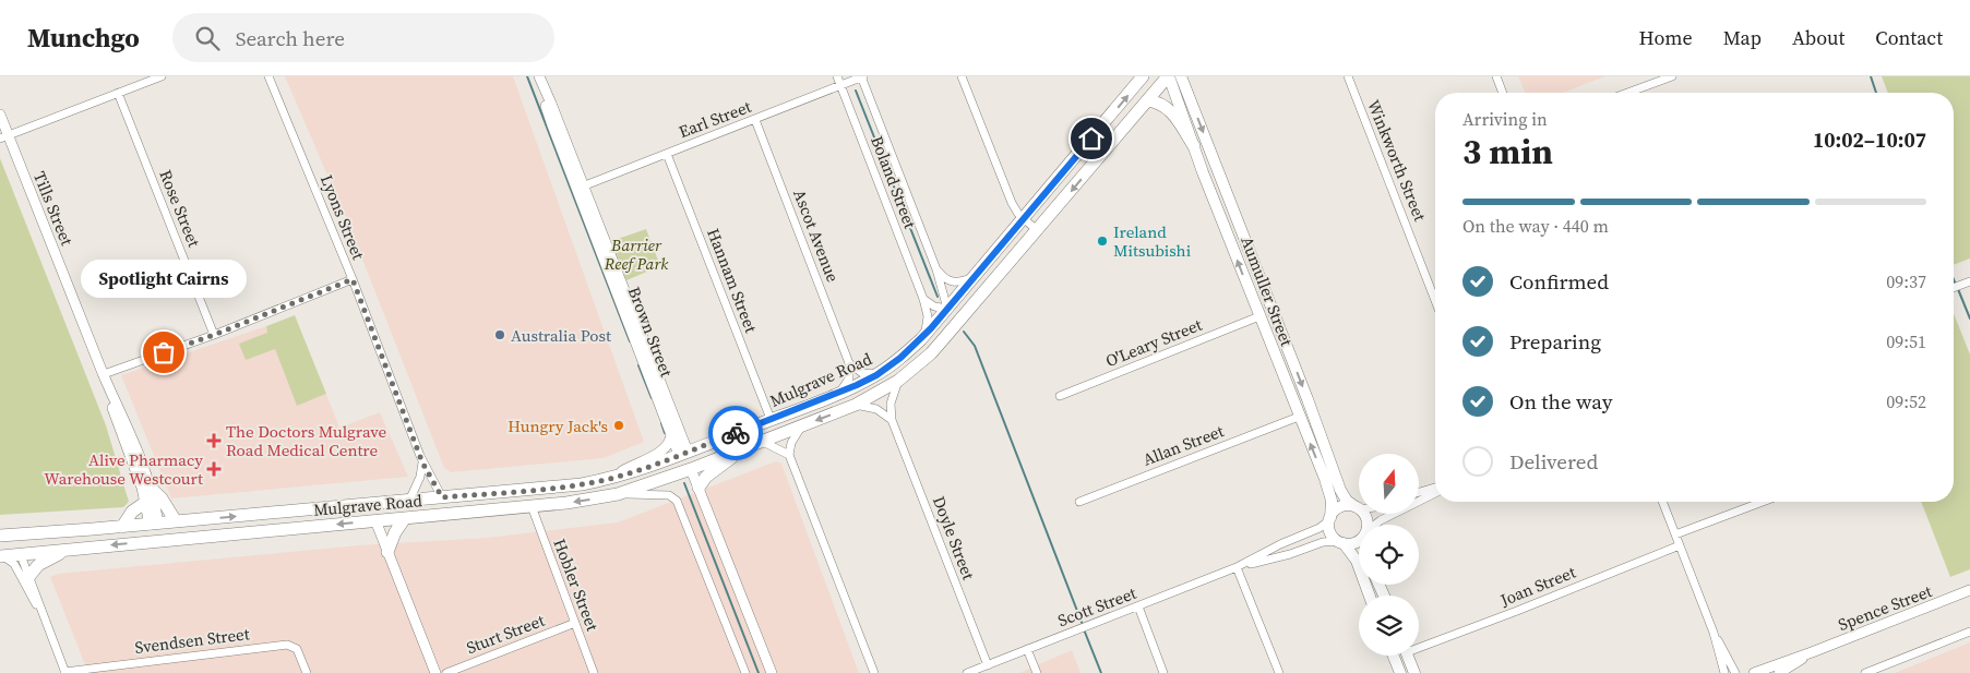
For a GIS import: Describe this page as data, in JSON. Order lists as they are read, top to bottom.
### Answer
{
  "streets": {
    "main road": ["Aumuller Street", "Brown Street", "Mulgrave Road"],
    "street": [
      "Earl Street",
      "Winkworth Street",
      "Boland Street",
      "Tills Street",
      "Rose Street",
      "Lyons Street",
      "Ascot Avenue",
      "Hannam Street",
      "O'Leary Street",
      "Allan Street",
      "Doyle Street",
      "Hobler Street",
      "Joan Street",
      "Scott Street",
      "Spence Street",
      "Sturt Street",
      "Svendsen Street"
    ]
  },
  "crossings": [
    ["Earl Street", "Boland Street"],
    ["Earl Street", "Ascot Avenue"],
    ["Earl Street", "Hannam Street"],
    ["Earl Street", "Brown Street"],
    ["Boland Street", "Mulgrave Road"],
    ["Tills Street", "Mulgrave Road"],
    ["Lyons Street", "Mulgrave Road"],
    ["Hannam Street", "Mulgrave Road"],
    ["Aumuller Street", "O'Leary Street"],
    ["Aumuller Street", "Mulgrave Road"],
    ["Aumuller Street", "Allan Street"],
    ["Aumuller Street", "Scott Street"],
    ["Brown Street", "Mulgrave Road"],
    ["Mulgrave Road", "Doyle Street"],
    ["Mulgrave Road", "Hobler Street"],
    ["Doyle Street", "Scott Street"],
    ["Hobler Street", "Sturt Street"]
  ],
  "parks": ["Barrier Reef Park"],
  "places": {
    "other": [
      "Ireland Mitsubishi",
      "Australia Post",
      "Spotlight Cairns",
      "Hungry Jack's"
    ],
    "health": ["The Doctors Mulgrave Road Medical Centre", "Alive Pharmacy Warehouse Westcourt"]
  },
  "north": "top",
  "page": {
    "header": "Munchgo",
    "search": "Search here",
    "nav": [
      "Home",
      "Map",
      "About",
      "Contact"
    ],
    "heading": ["3 min", "Arriving in", "10:02–10:07"],
    "bar": "On the way · 440 m",
    "list": [
      ["Confirmed", "09:37"],
      ["Preparing", "09:51"],
      ["On the way", "09:52"],
      "Delivered"
    ],
    "bubble": "Spotlight Cairns"
  }
}
